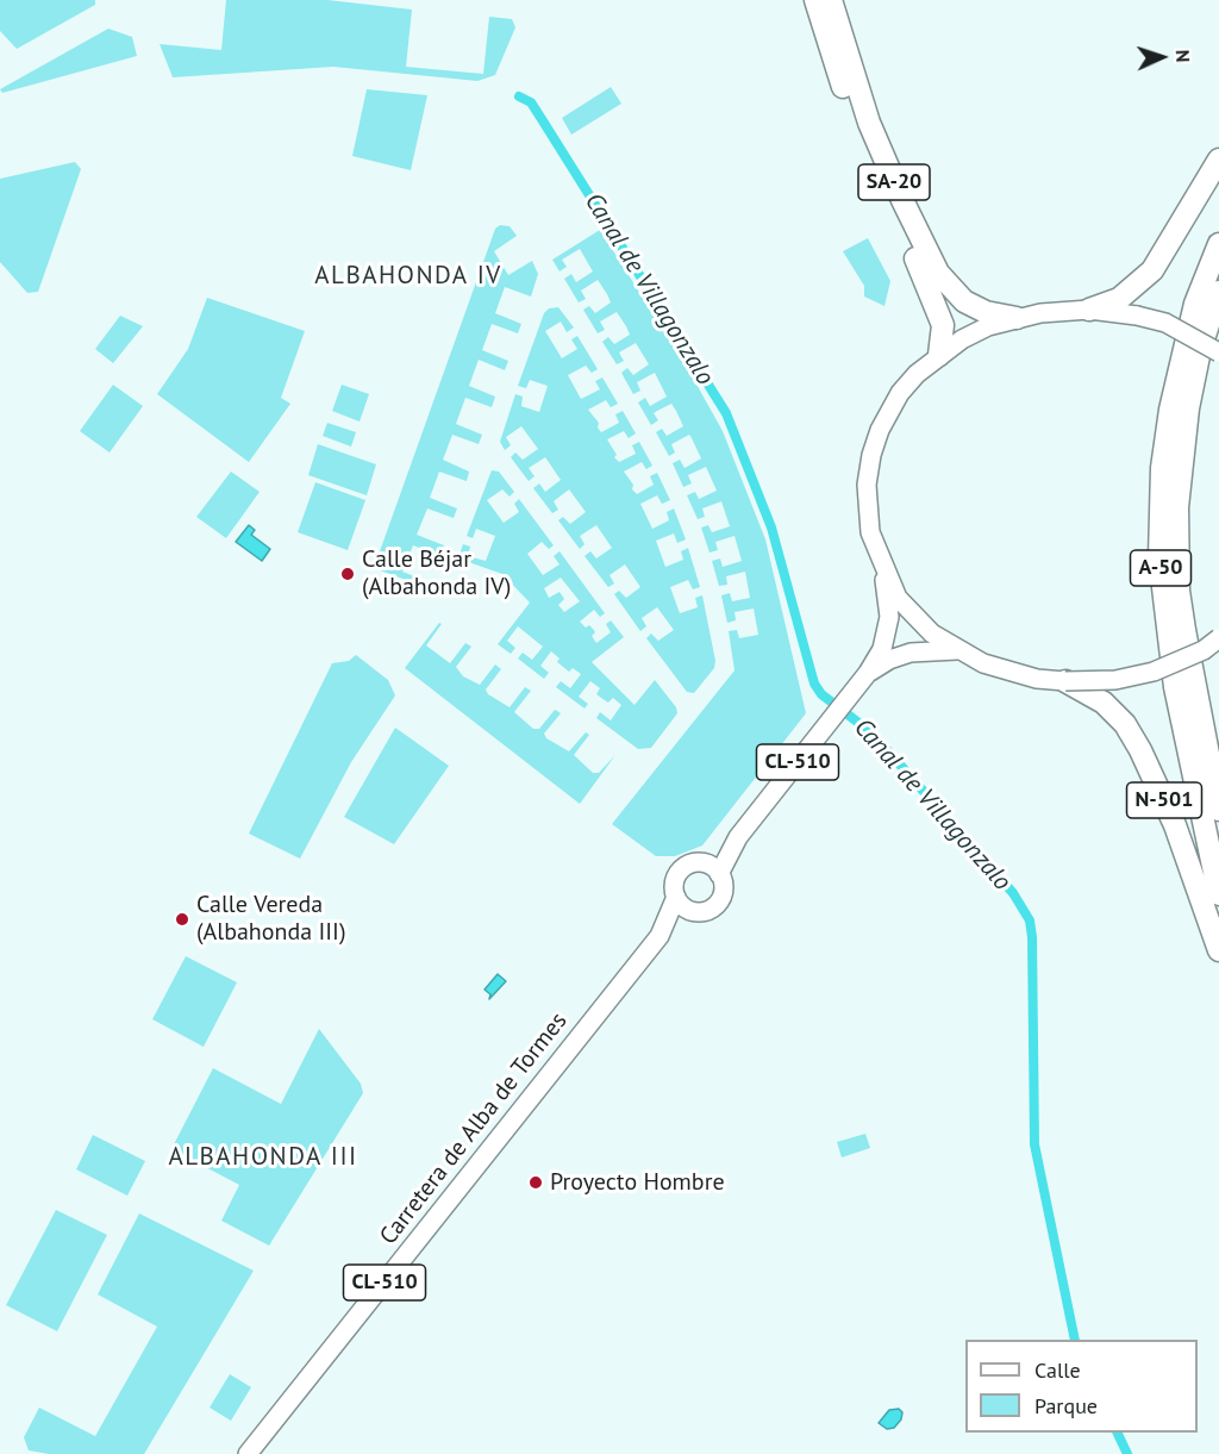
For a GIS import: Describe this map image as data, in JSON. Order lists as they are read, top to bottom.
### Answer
{
  "streets": {
    "highway": ["SA-20", "A-50", "N-501"],
    "main road": ["CL-510", "Carretera de Alba de Tormes"]
  },
  "crossings": [
    ["CL-510", "Carretera de Alba de Tormes"]
  ],
  "districts": ["ALBAHONDA IV", "ALBAHONDA III"],
  "water": ["Canal de Villagonzalo"],
  "places": ["Calle Béjar (Albahonda IV)", "Calle Vereda (Albahonda III)", "Proyecto Hombre"],
  "legend": ["Calle", "Parque"],
  "north": "right"
}
